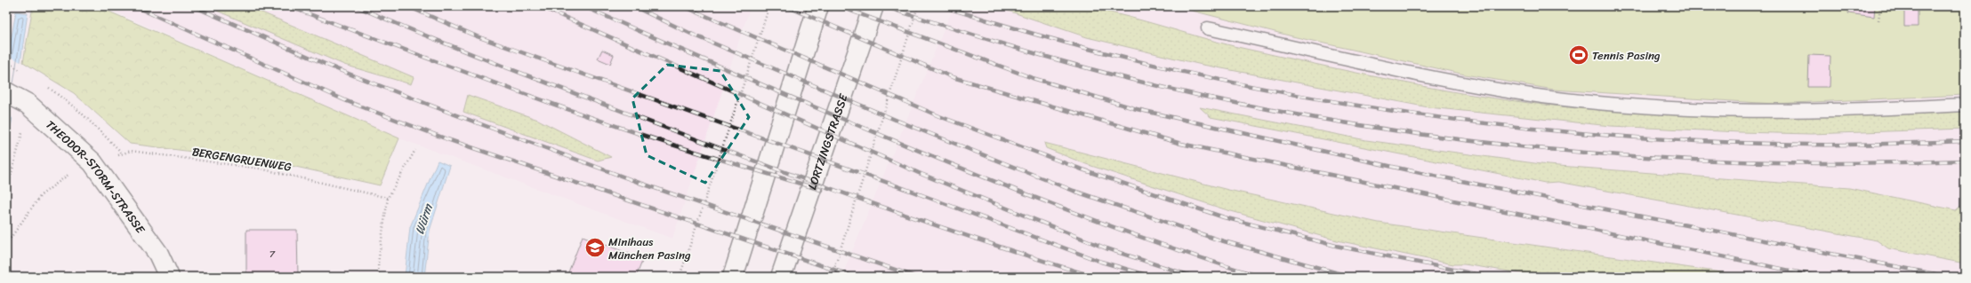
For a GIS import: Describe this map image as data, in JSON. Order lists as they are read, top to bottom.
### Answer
{
  "streets": {
    "main road": ["LORTZINGSTRASSE", "THEODOR-STORM-STRASSE"],
    "path": ["BERGENGRUENWEG"]
  },
  "crossings": [
    ["BERGENGRUENWEG", "THEODOR-STORM-STRASSE"]
  ],
  "water": ["Würm"],
  "places": {
    "sports": ["Tennis Pasing"],
    "school or university": ["Minihaus München Pasing"]
  },
  "house_numbers": ["7"]
}
